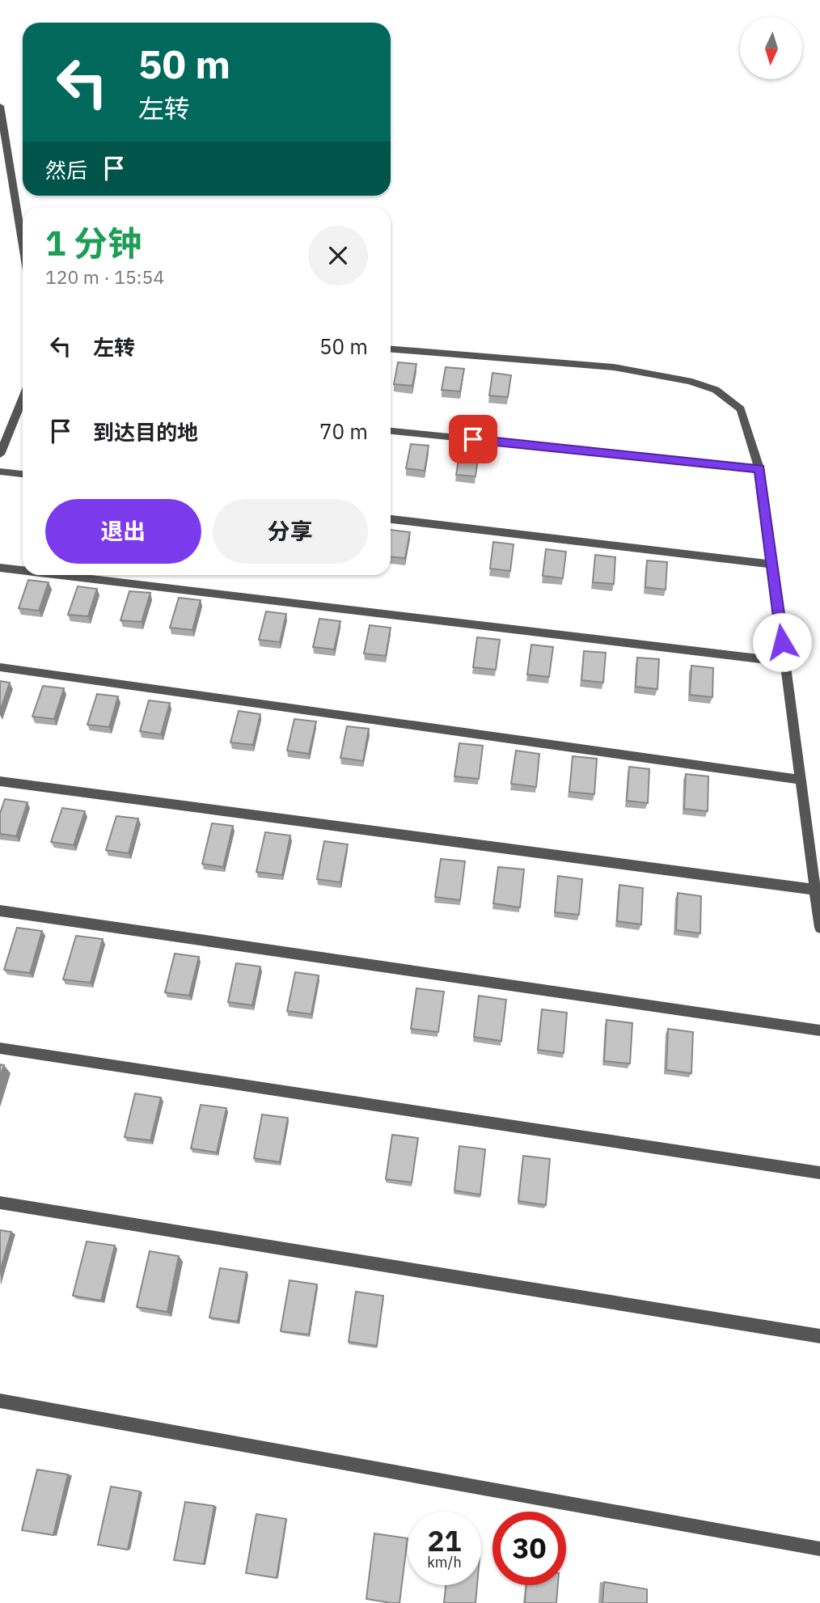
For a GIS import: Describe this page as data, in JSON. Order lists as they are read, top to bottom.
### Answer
{
  "north": "bottom",
  "page": {
    "turn": ["50 m", "左转"],
    "then": "然后",
    "heading": ["1 分钟", "120 m · 15:54"],
    "list": [
      {
        "name": "左转",
        "value": "50 m"
      },
      {
        "name": "到达目的地",
        "value": "70 m"
      }
    ],
    "buttons": ["退出", "分享"],
    "speed": "21 km/h",
    "limit": "30"
  }
}
